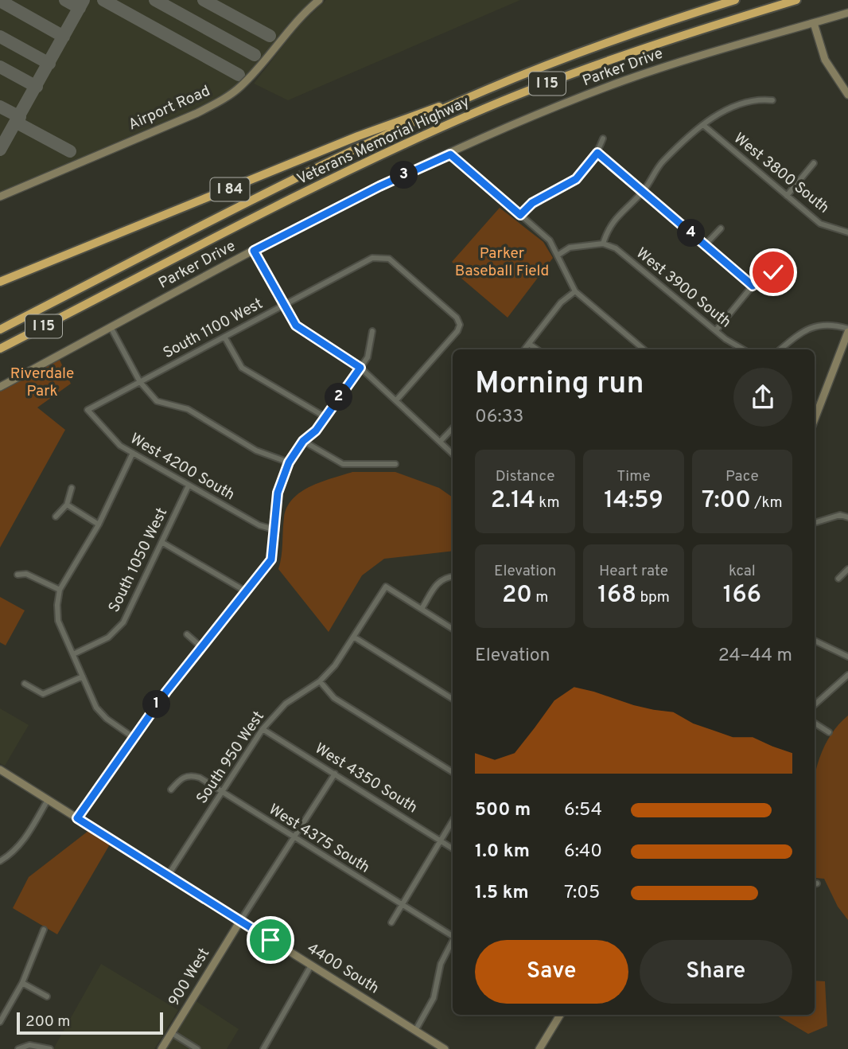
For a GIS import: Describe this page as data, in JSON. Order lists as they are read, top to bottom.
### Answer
{
  "streets": {
    "highway": ["I 15", "Veterans Memorial Highway", "I 84"],
    "street": [
      "Parker Drive",
      "Airport Road",
      "West 3800 South",
      "West 3900 South",
      "South 1100 West",
      "West 4200 South",
      "South 1050 West",
      "South 950 West",
      "West 4350 South",
      "West 4375 South",
      "4400 South",
      "900 West"
    ]
  },
  "crossings": [
    ["Veterans Memorial Highway", "I 84"],
    ["South 1100 West", "West 4200 South"],
    ["West 4200 South", "South 1050 West"],
    ["South 950 West", "West 4350 South"],
    ["South 950 West", "West 4375 South"],
    ["South 950 West", "4400 South"],
    ["4400 South", "900 West"]
  ],
  "parks": ["Parker Baseball Field", "Riverdale Park"],
  "scale_bar": "200 m",
  "page": {
    "pins": [
      "3",
      "4",
      "2",
      "1"
    ],
    "heading": ["Morning run", "06:33"],
    "stats": [
      ["Distance", "2.14 km"],
      ["Time", "14:59"],
      ["Pace", "7:00 /km"],
      ["Elevation", "20 m"],
      ["Heart rate", "168 bpm"],
      ["kcal", "166"]
    ],
    "chart": ["Elevation", "24–44 m"],
    "list": [
      {
        "name": "500 m",
        "note": "6:54"
      },
      {
        "name": "1.0 km",
        "note": "6:40"
      },
      {
        "name": "1.5 km",
        "note": "7:05"
      }
    ],
    "buttons": ["Save", "Share"],
    "scale": "200 m"
  }
}
